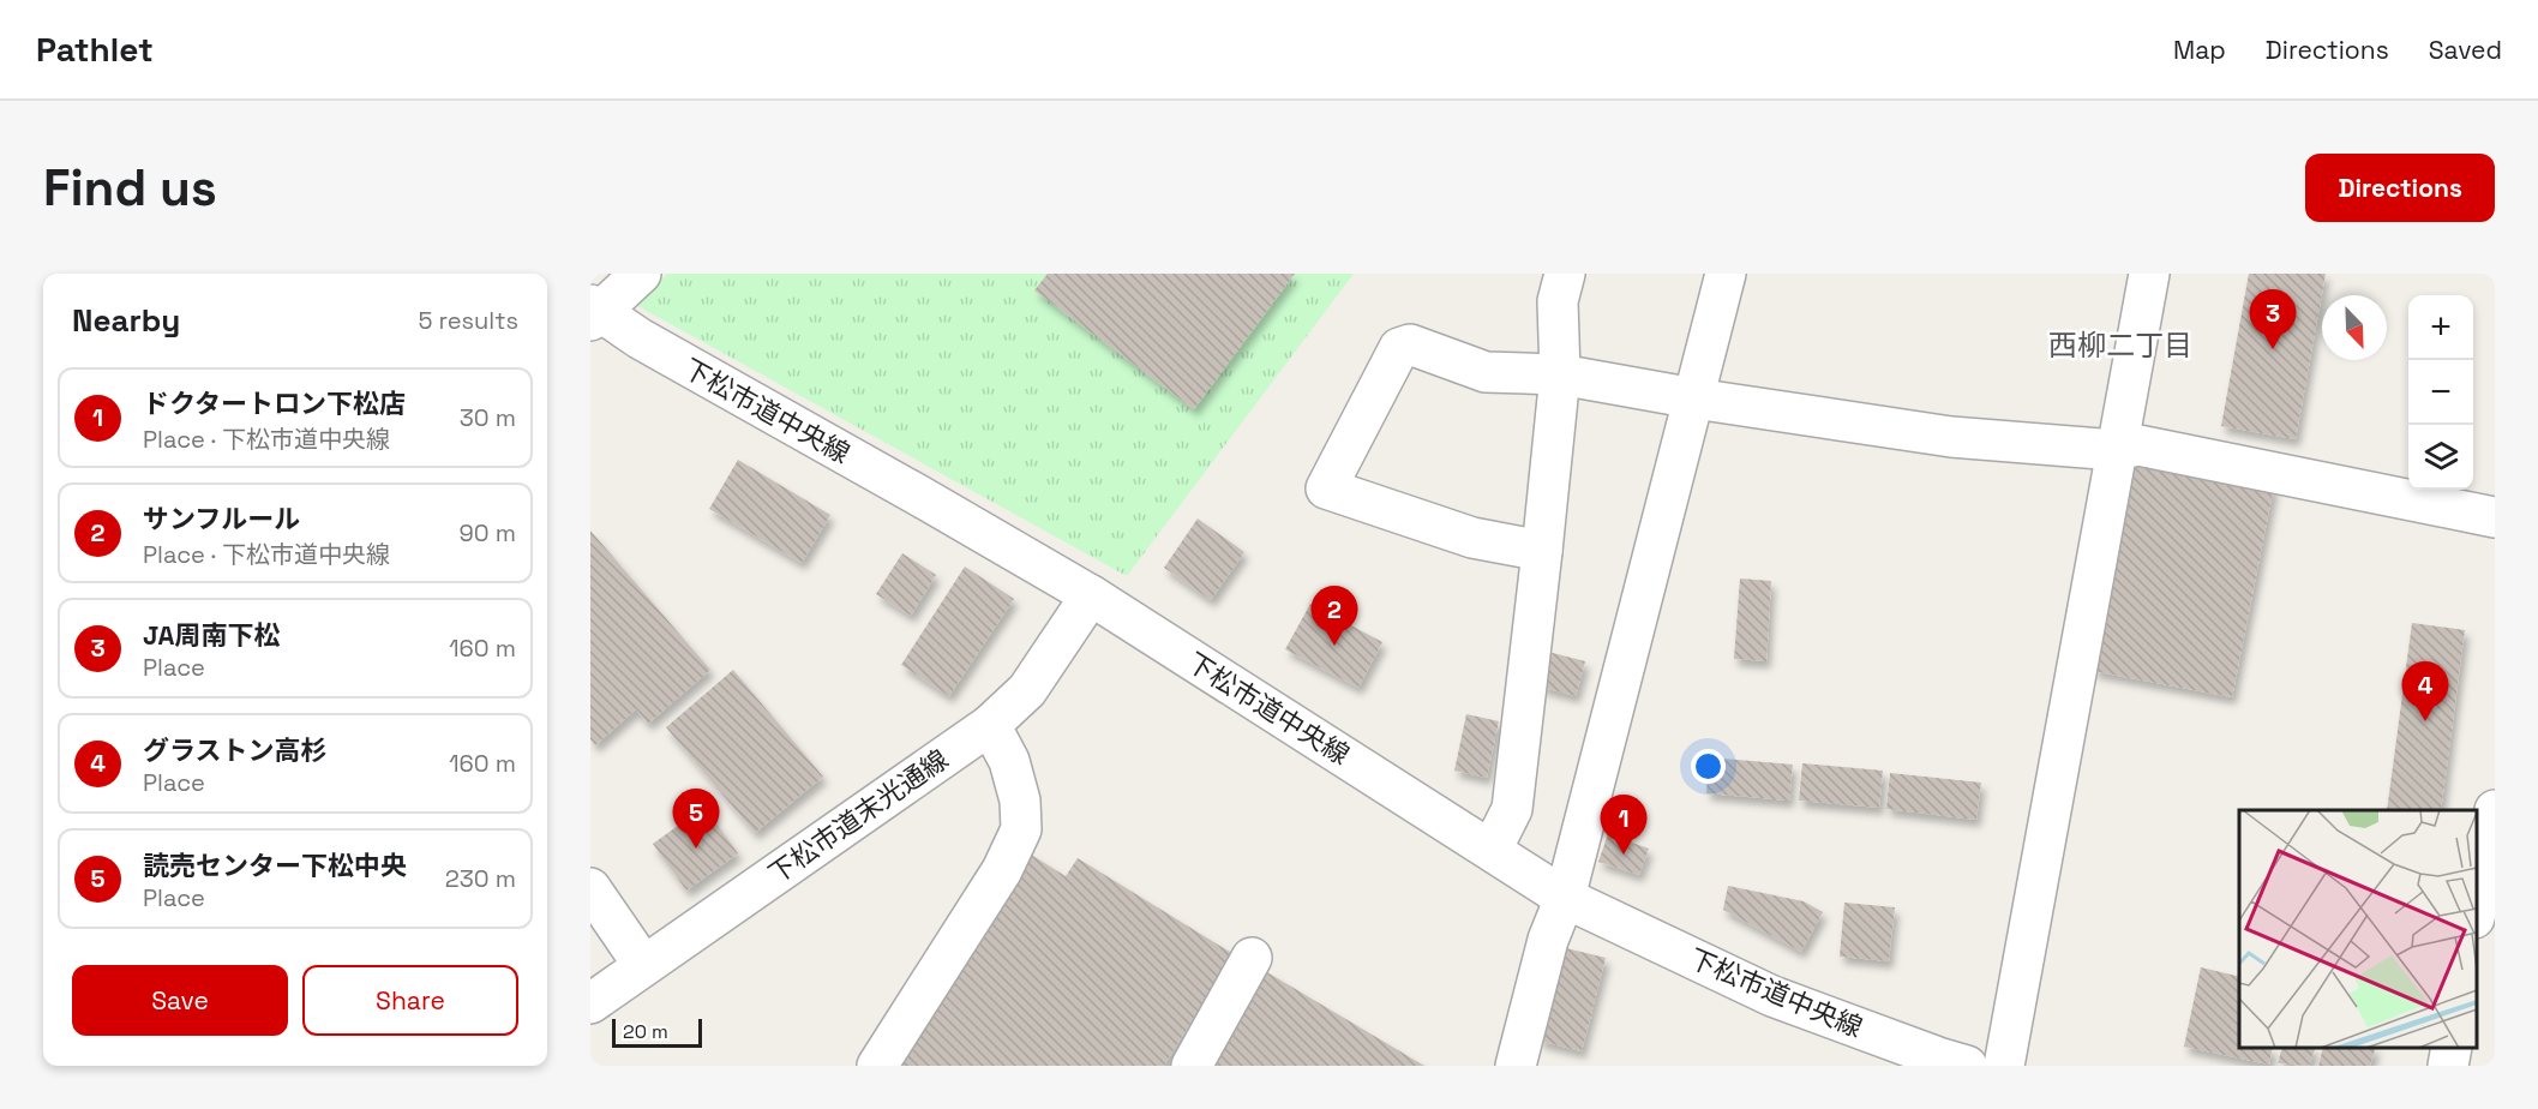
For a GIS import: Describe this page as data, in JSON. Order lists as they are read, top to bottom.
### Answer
{
  "streets": {
    "street": ["下松市道中央線", "下松市道末光通線"]
  },
  "crossings": [
    ["下松市道中央線", "下松市道末光通線"]
  ],
  "districts": ["西柳二丁目"],
  "scale_bar": "20 m",
  "north": "bottom right",
  "page": {
    "header": "Pathlet",
    "nav": ["Map", "Directions", "Saved"],
    "buttons": [
      "Directions",
      ["Save", "Share"]
    ],
    "title": "Find us",
    "heading": ["Nearby", "5 results"],
    "pins": [
      "3",
      "2",
      "4",
      "5",
      "1"
    ],
    "map_buttons": ["+", "−"],
    "list": [
      {
        "mark": "1",
        "name": "ドクタートロン下松店",
        "note": "Place · 下松市道中央線",
        "value": "30 m"
      },
      {
        "mark": "2",
        "name": "サンフルール",
        "note": "Place · 下松市道中央線",
        "value": "90 m"
      },
      {
        "mark": "3",
        "name": "JA周南下松",
        "note": "Place",
        "value": "160 m"
      },
      {
        "mark": "4",
        "name": "グラストン高杉",
        "note": "Place",
        "value": "160 m"
      },
      {
        "mark": "5",
        "name": "読売センター下松中央",
        "note": "Place",
        "value": "230 m"
      }
    ],
    "scale": "20 m"
  }
}
